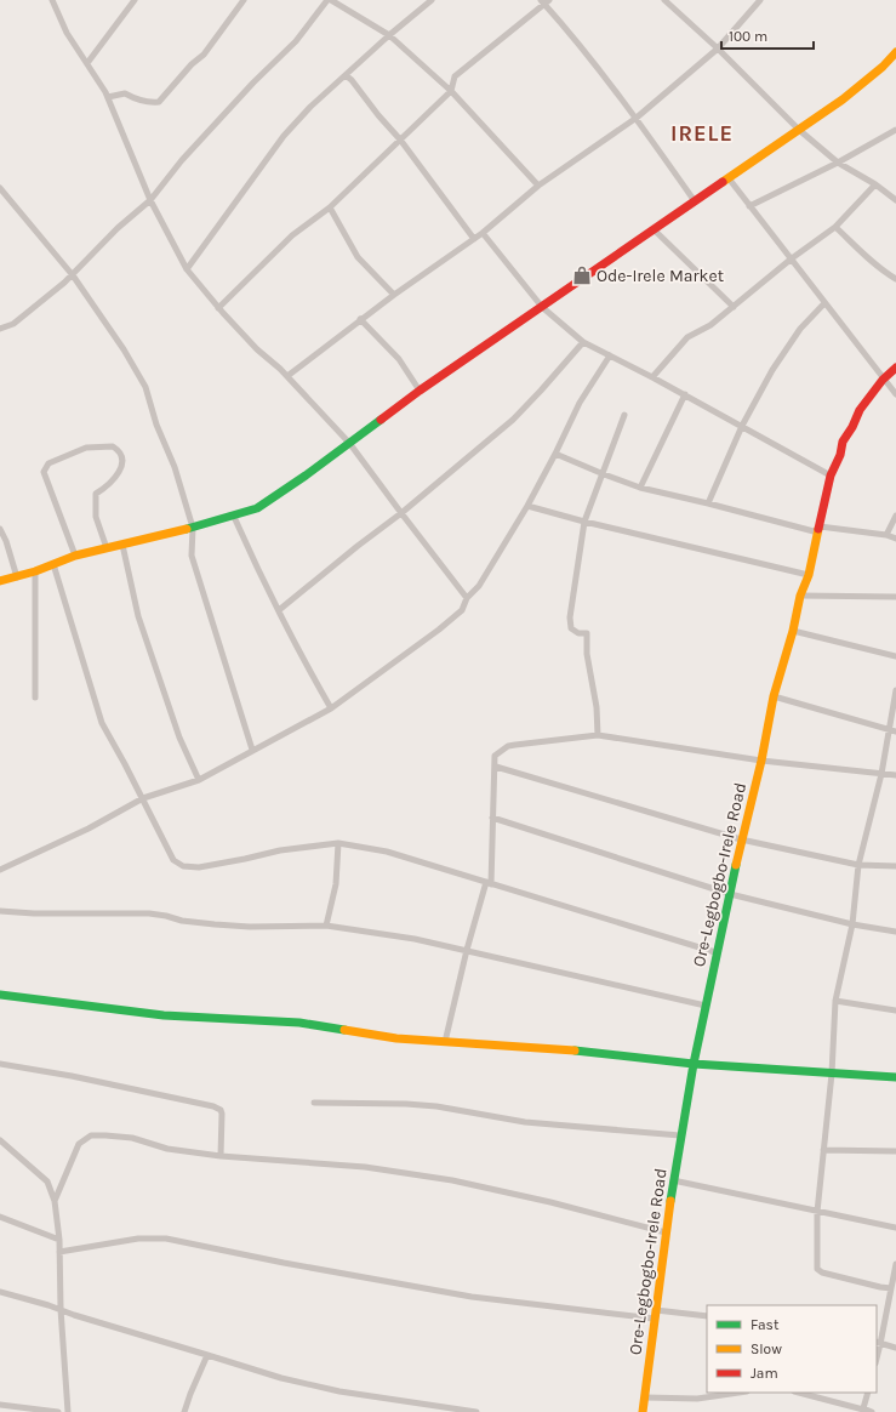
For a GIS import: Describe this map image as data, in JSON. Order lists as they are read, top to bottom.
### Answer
{
  "streets": {
    "street": ["Ore-Legbogbo-Irele Road"]
  },
  "districts": ["IRELE"],
  "places": {
    "shop": ["Ode-Irele Market"]
  },
  "legend": ["Fast", "Slow", "Jam"],
  "scale_bar": "100 m"
}
